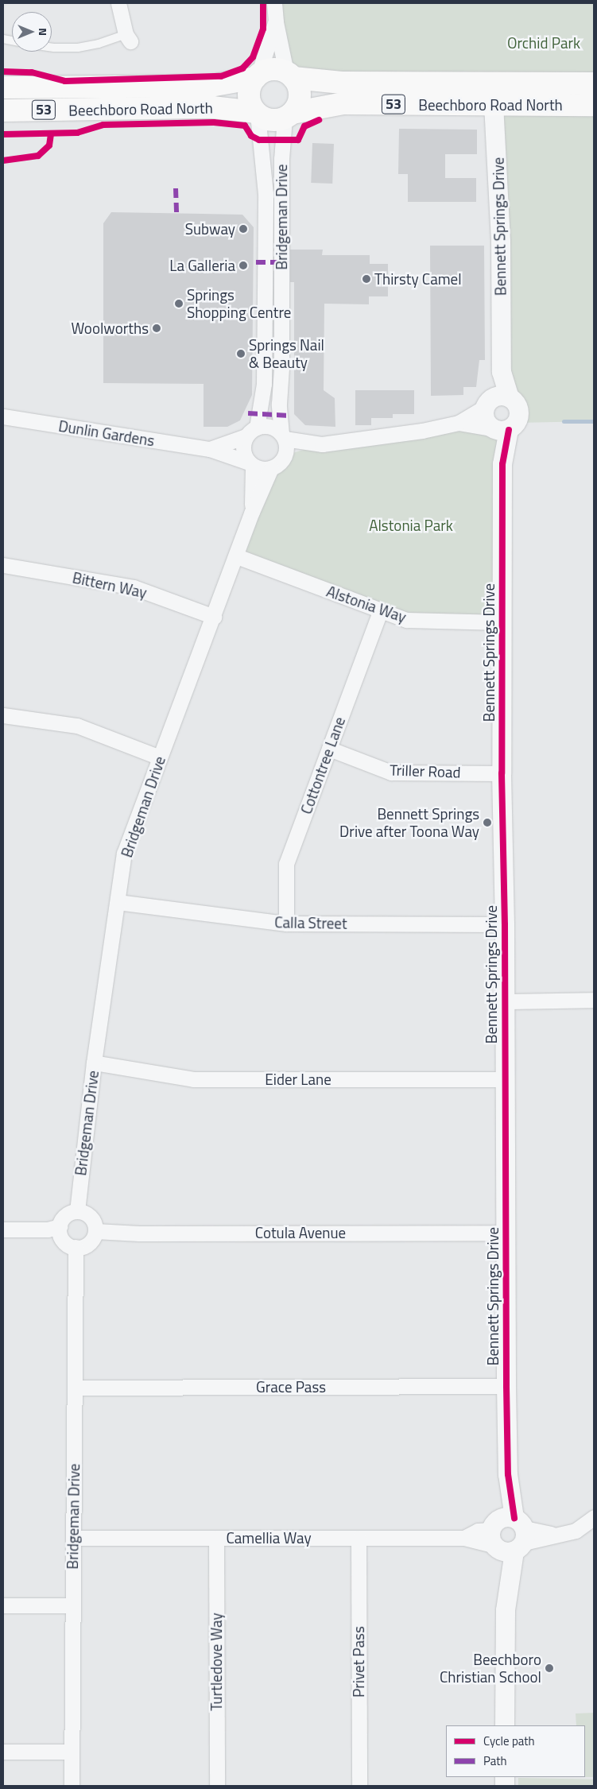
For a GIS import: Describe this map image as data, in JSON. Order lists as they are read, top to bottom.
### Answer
{
  "streets": {
    "main road": ["53", "Beechboro Road North"],
    "street": [
      "Bridgeman Drive",
      "Bennett Springs Drive",
      "Dunlin Gardens",
      "Bittern Way",
      "Alstonia Way",
      "Cottontree Lane",
      "Triller Road",
      "Calla Street",
      "Eider Lane",
      "Cotula Avenue",
      "Grace Pass",
      "Camellia Way",
      "Turtledove Way",
      "Privet Pass"
    ]
  },
  "crossings": [
    ["53", "Beechboro Road North"],
    ["53", "Bridgeman Drive"],
    ["Beechboro Road North", "Bridgeman Drive"],
    ["Beechboro Road North", "Bennett Springs Drive"],
    ["Bridgeman Drive", "Dunlin Gardens"],
    ["Bridgeman Drive", "Bittern Way"],
    ["Bridgeman Drive", "Alstonia Way"],
    ["Bridgeman Drive", "Calla Street"],
    ["Bridgeman Drive", "Eider Lane"],
    ["Bridgeman Drive", "Cotula Avenue"],
    ["Bridgeman Drive", "Grace Pass"],
    ["Bridgeman Drive", "Camellia Way"],
    ["Bennett Springs Drive", "Alstonia Way"],
    ["Bennett Springs Drive", "Triller Road"],
    ["Bennett Springs Drive", "Calla Street"],
    ["Bennett Springs Drive", "Eider Lane"],
    ["Bennett Springs Drive", "Cotula Avenue"],
    ["Bennett Springs Drive", "Grace Pass"],
    ["Bennett Springs Drive", "Camellia Way"],
    ["Alstonia Way", "Cottontree Lane"],
    ["Cottontree Lane", "Triller Road"],
    ["Cottontree Lane", "Calla Street"],
    ["Camellia Way", "Turtledove Way"],
    ["Camellia Way", "Privet Pass"]
  ],
  "parks": ["Orchid Park", "Alstonia Park"],
  "places": [
    "Subway",
    "La Galleria",
    "Thirsty Camel",
    "Springs Shopping Centre",
    "Woolworths",
    "Springs Nail & Beauty",
    "Bennett Springs Drive after Toona Way",
    "Beechboro Christian School"
  ],
  "legend": ["Cycle path", "Path"],
  "north": "right"
}
